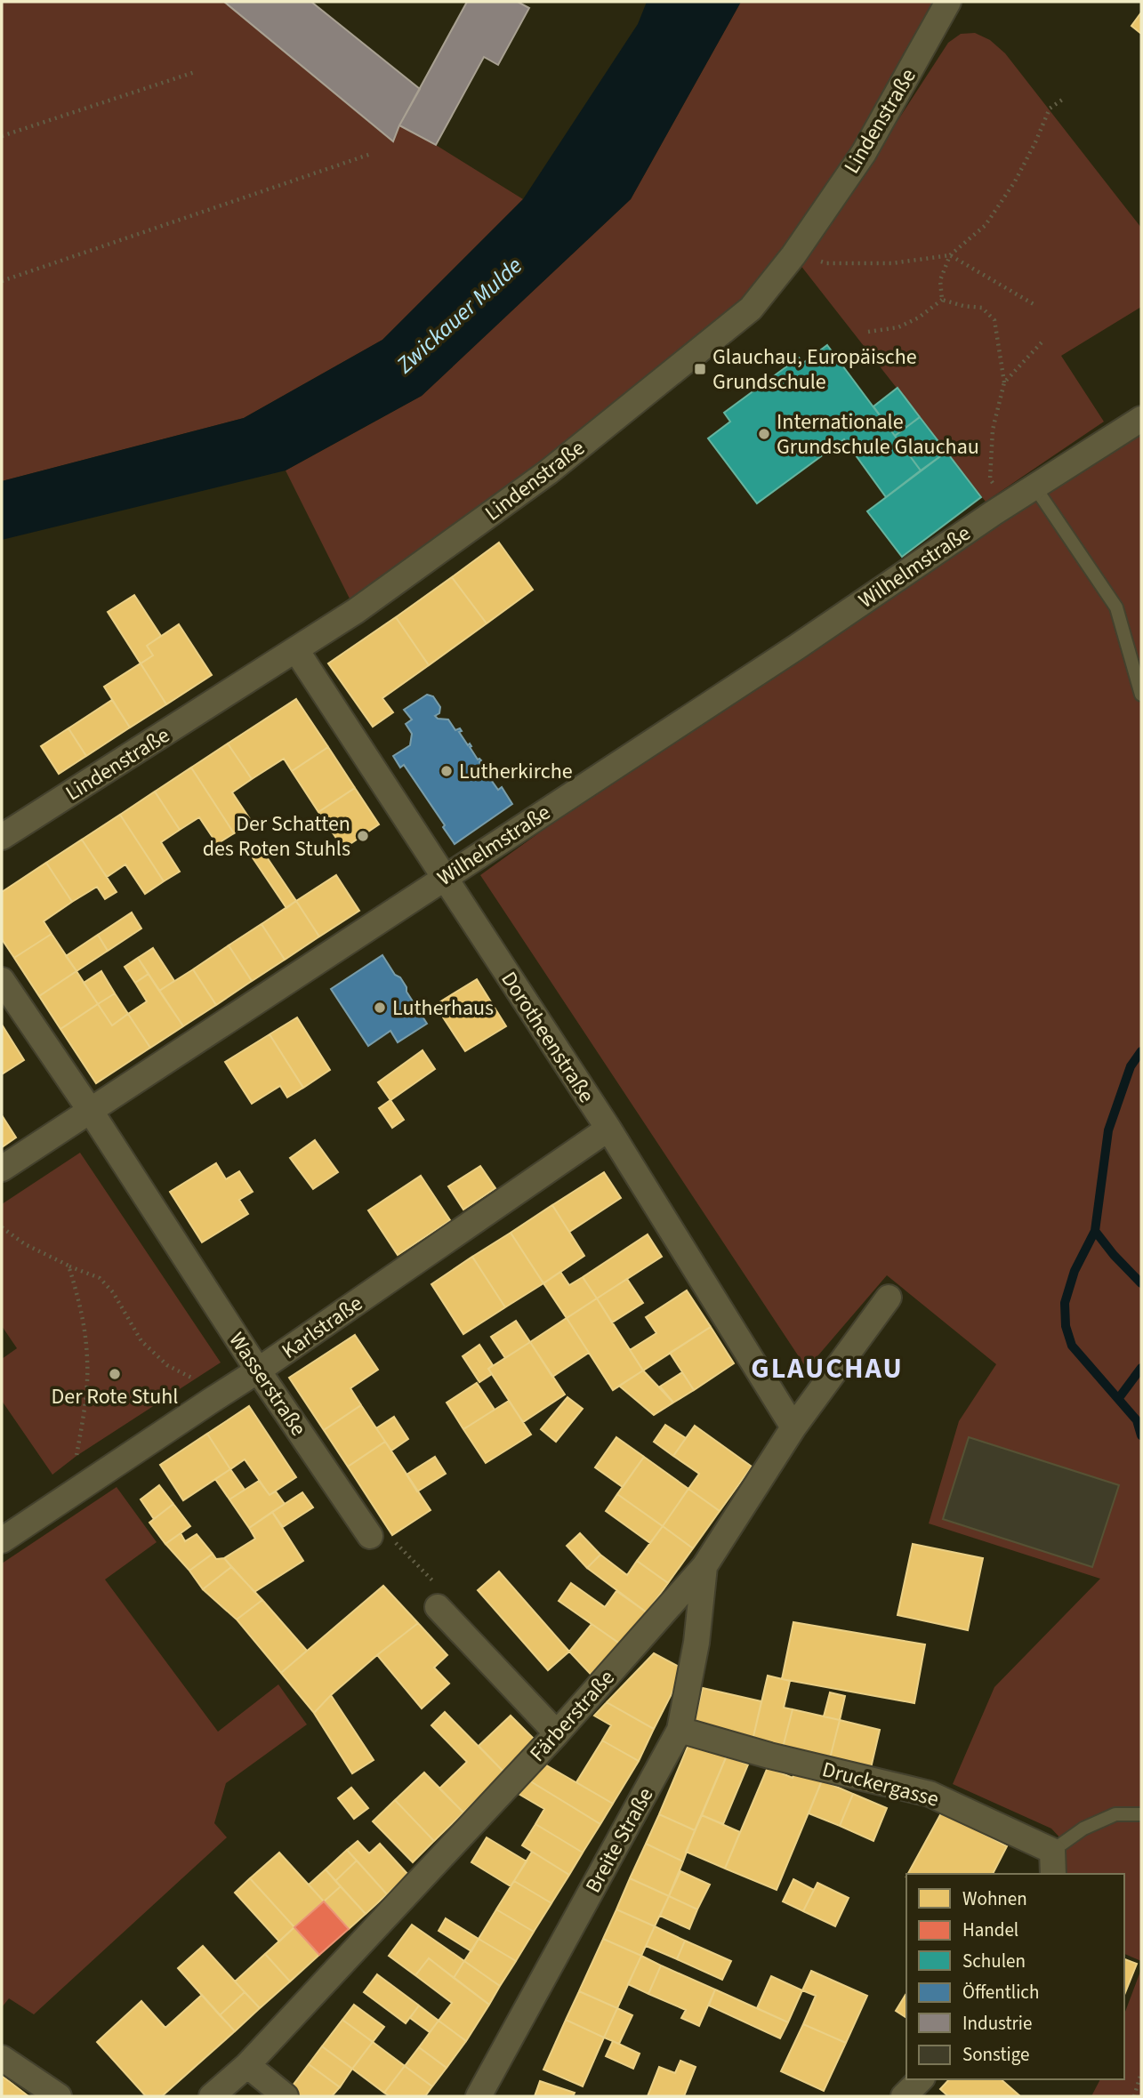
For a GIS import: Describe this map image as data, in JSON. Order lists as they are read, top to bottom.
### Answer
{
  "streets": {
    "street": [
      "Lindenstraße",
      "Wilhelmstraße",
      "Dorotheenstraße",
      "Karlstraße",
      "Wasserstraße",
      "Färberstraße",
      "Druckergasse",
      "Breite Straße"
    ]
  },
  "crossings": [
    ["Lindenstraße", "Dorotheenstraße"],
    ["Wilhelmstraße", "Dorotheenstraße"],
    ["Wilhelmstraße", "Wasserstraße"],
    ["Dorotheenstraße", "Karlstraße"],
    ["Dorotheenstraße", "Färberstraße"],
    ["Karlstraße", "Wasserstraße"],
    ["Färberstraße", "Breite Straße"],
    ["Druckergasse", "Breite Straße"]
  ],
  "districts": ["GLAUCHAU"],
  "water": ["Zwickauer Mulde"],
  "places": {
    "transit": ["Glauchau, Europäische Grundschule"],
    "other": [
      "Internationale Grundschule Glauchau",
      "Lutherkirche",
      "Der Schatten des Roten Stuhls",
      "Lutherhaus",
      "Der Rote Stuhl"
    ]
  },
  "legend": [
    "Wohnen",
    "Handel",
    "Schulen",
    "Öffentlich",
    "Industrie",
    "Sonstige"
  ]
}
